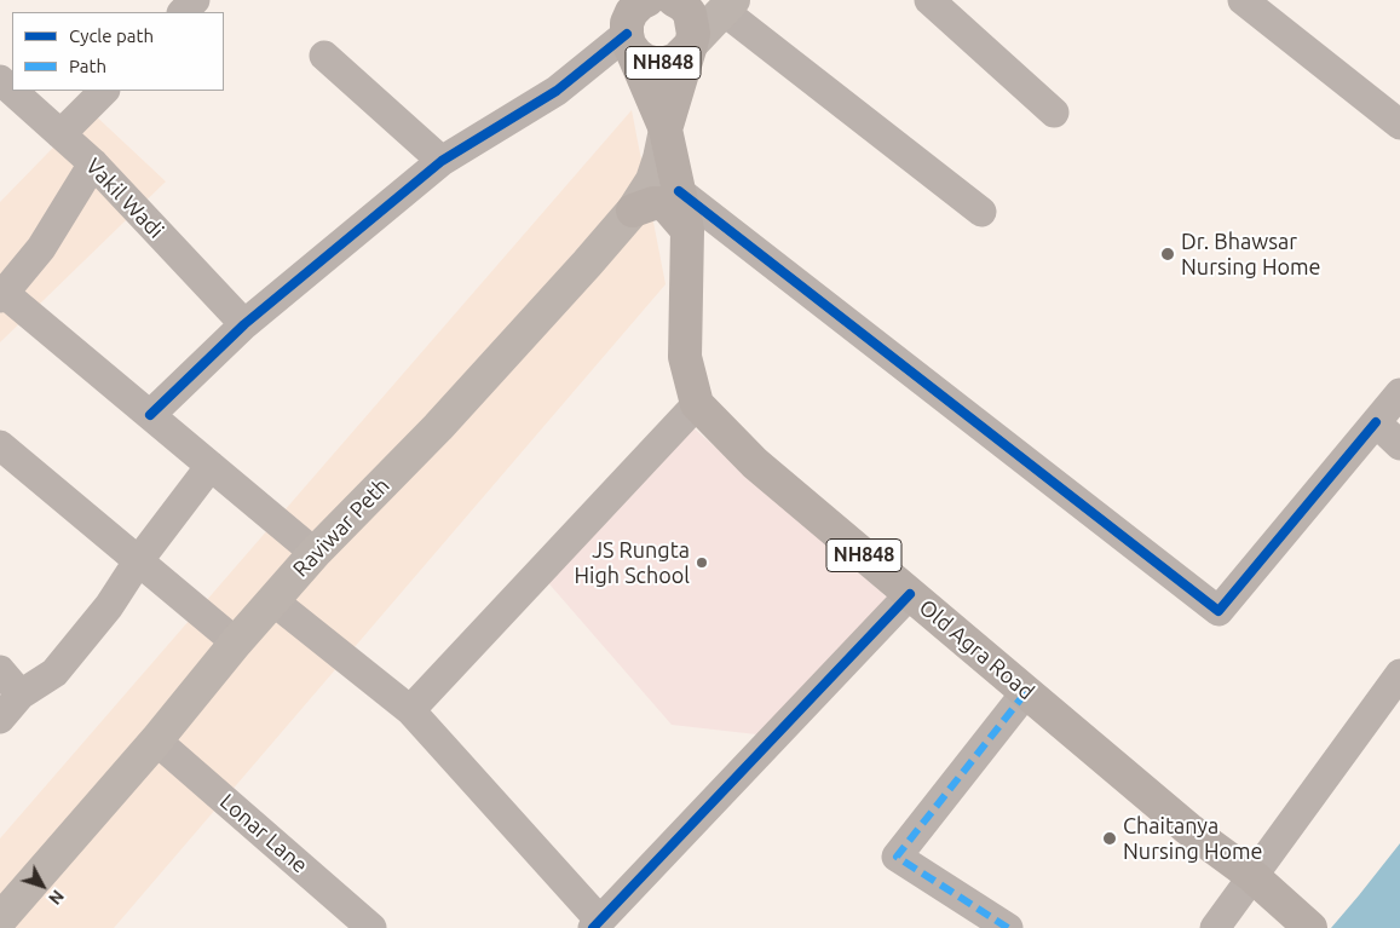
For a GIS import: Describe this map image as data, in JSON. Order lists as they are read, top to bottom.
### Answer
{
  "streets": {
    "highway": ["NH848", "Old Agra Road"],
    "main road": ["Raviwar Peth"],
    "street": ["Vakil Wadi", "Lonar Lane"]
  },
  "crossings": [
    ["NH848", "Raviwar Peth"],
    ["NH848", "Old Agra Road"],
    ["Raviwar Peth", "Lonar Lane"]
  ],
  "places": ["Dr. Bhawsar Nursing Home", "JS Rungta High School", "Chaitanya Nursing Home"],
  "legend": ["Cycle path", "Path"],
  "north": "bottom right"
}
